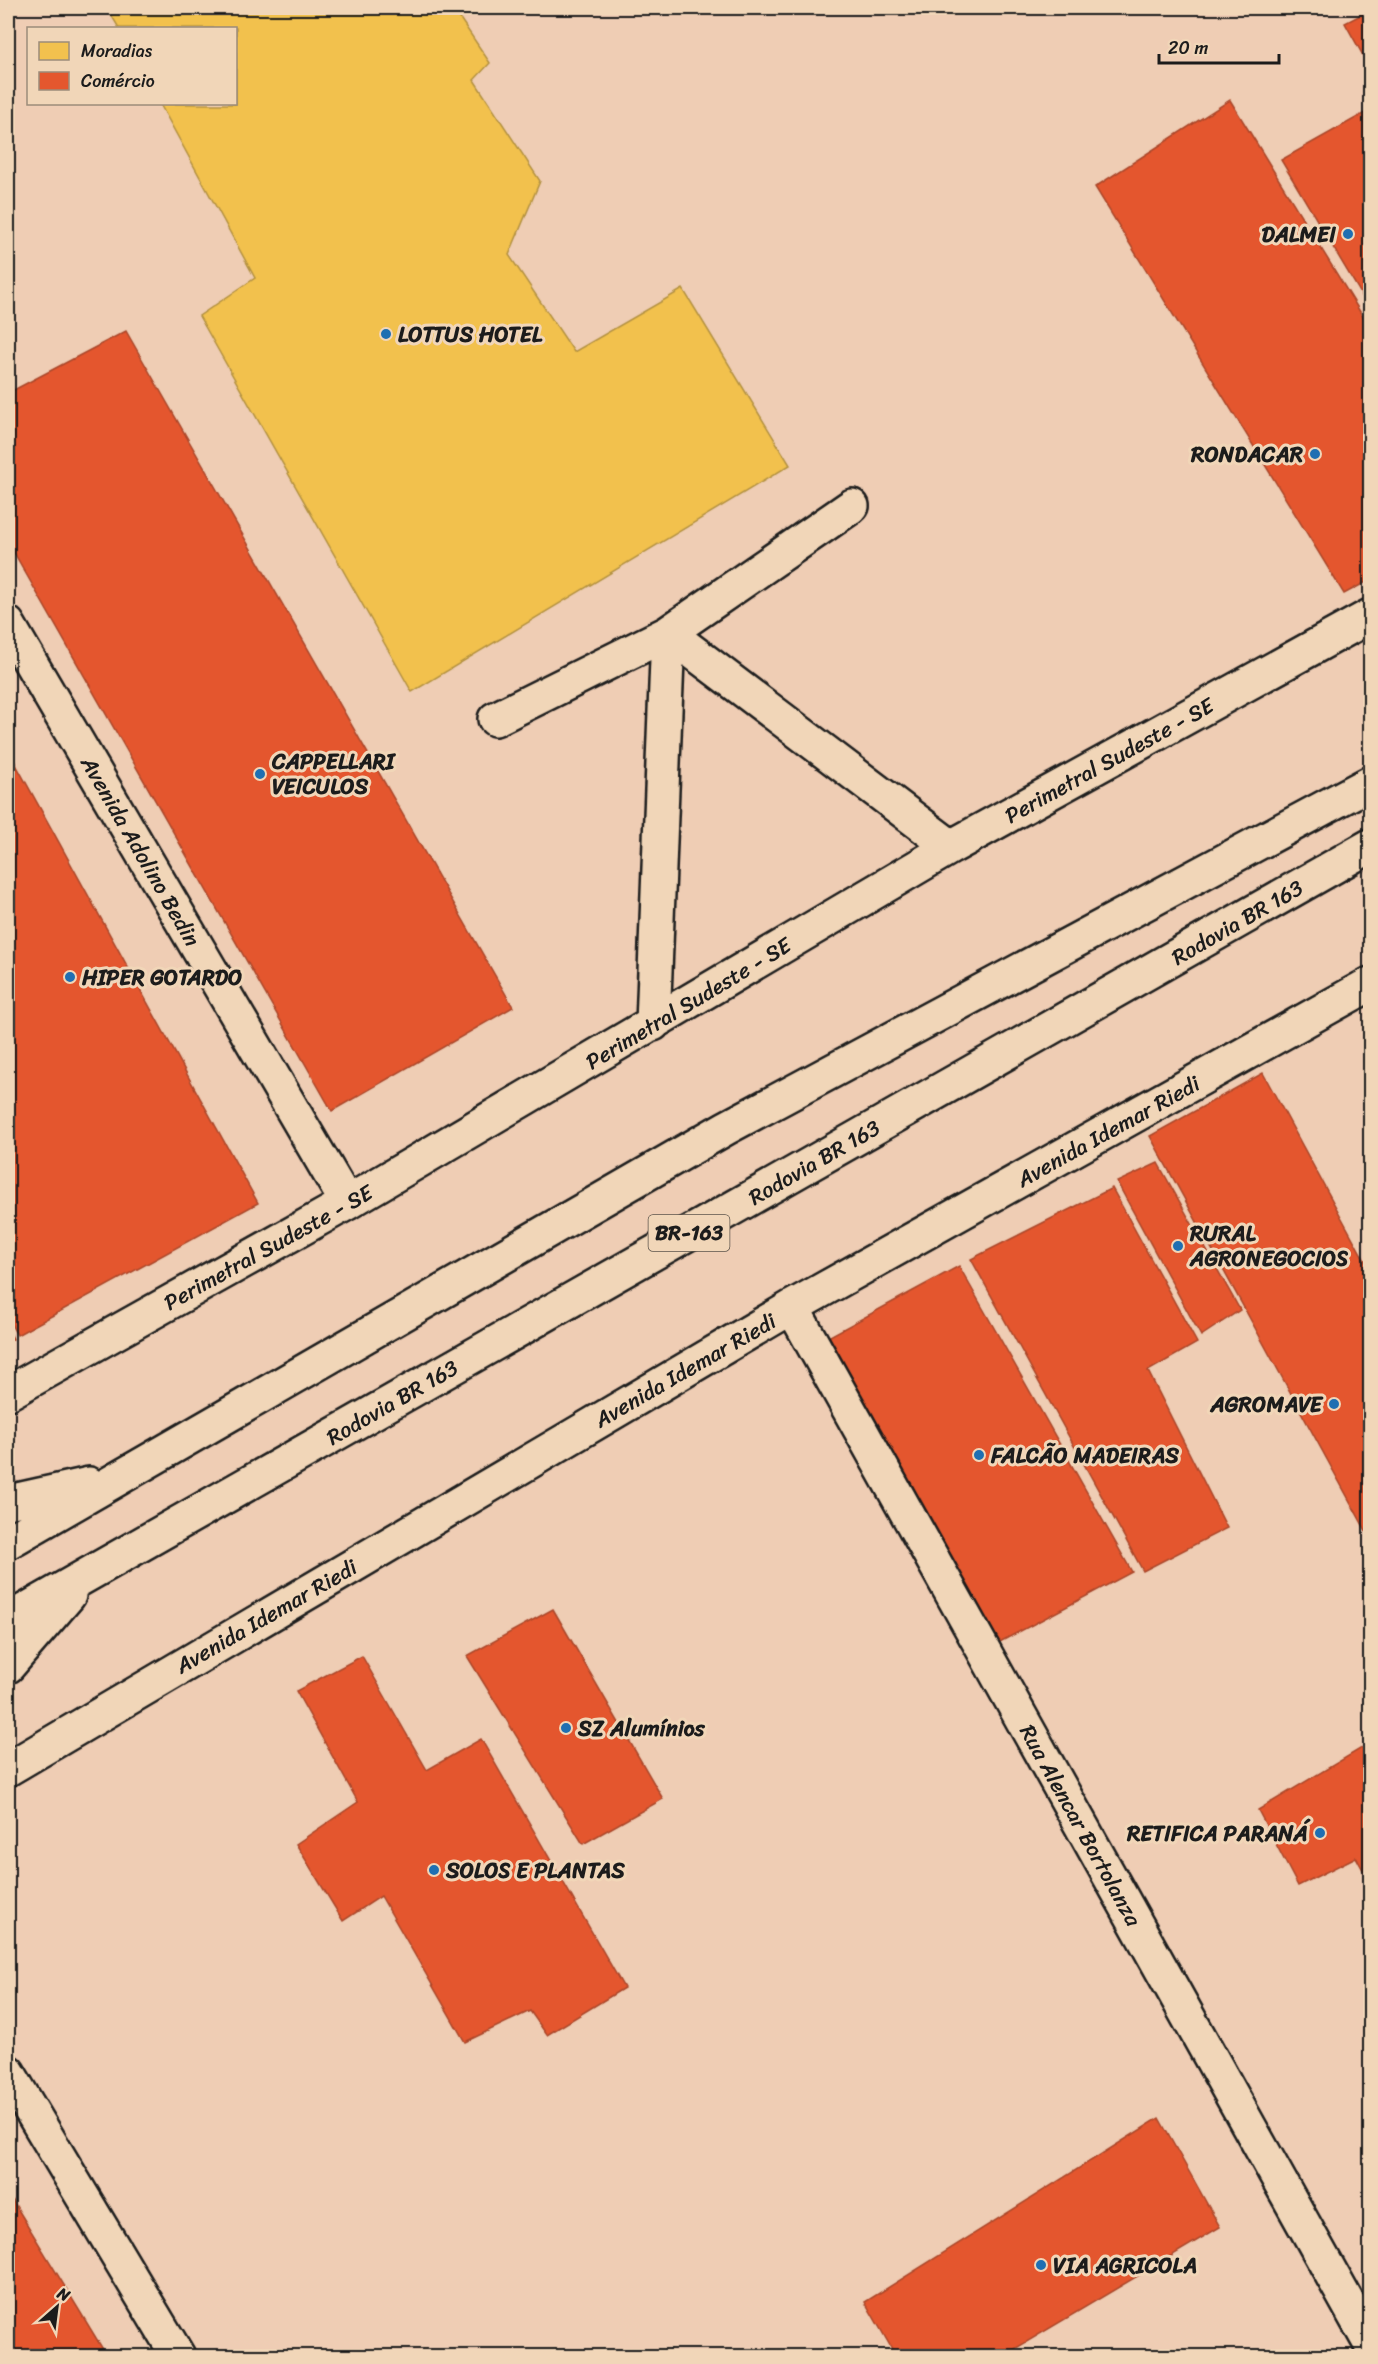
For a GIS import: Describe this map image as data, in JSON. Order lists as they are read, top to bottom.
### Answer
{
  "streets": {
    "main road": [
      "Perimetral Sudeste - SE",
      "Avenida Adolino Bedin",
      "Rodovia BR 163",
      "Avenida Idemar Riedi",
      "BR-163",
      "Rua Alencar Bortolanza"
    ]
  },
  "crossings": [
    ["Perimetral Sudeste - SE", "Avenida Adolino Bedin"],
    ["Avenida Idemar Riedi", "Rua Alencar Bortolanza"]
  ],
  "places": [
    "DALMEI",
    "LOTTUS HOTEL",
    "RONDACAR",
    "CAPPELLARI VEICULOS",
    "HIPER GOTARDO",
    "RURAL AGRONEGOCIOS",
    "AGROMAVE",
    "FALCÃO MADEIRAS",
    "SZ Alumínios",
    "RETIFICA PARANÁ",
    "SOLOS E PLANTAS",
    "VIA AGRICOLA"
  ],
  "legend": ["Moradias", "Comércio"],
  "scale_bar": "20 m",
  "north": "top right"
}
